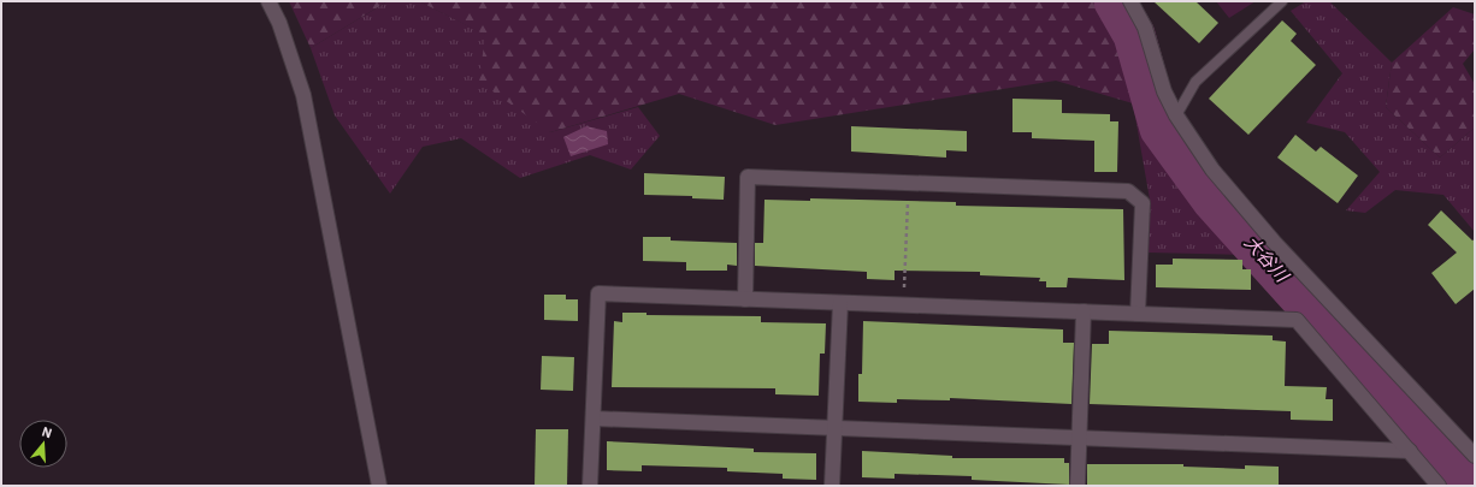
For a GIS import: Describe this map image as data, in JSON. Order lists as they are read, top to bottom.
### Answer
{
  "water": ["大谷川"],
  "north": "top"
}
